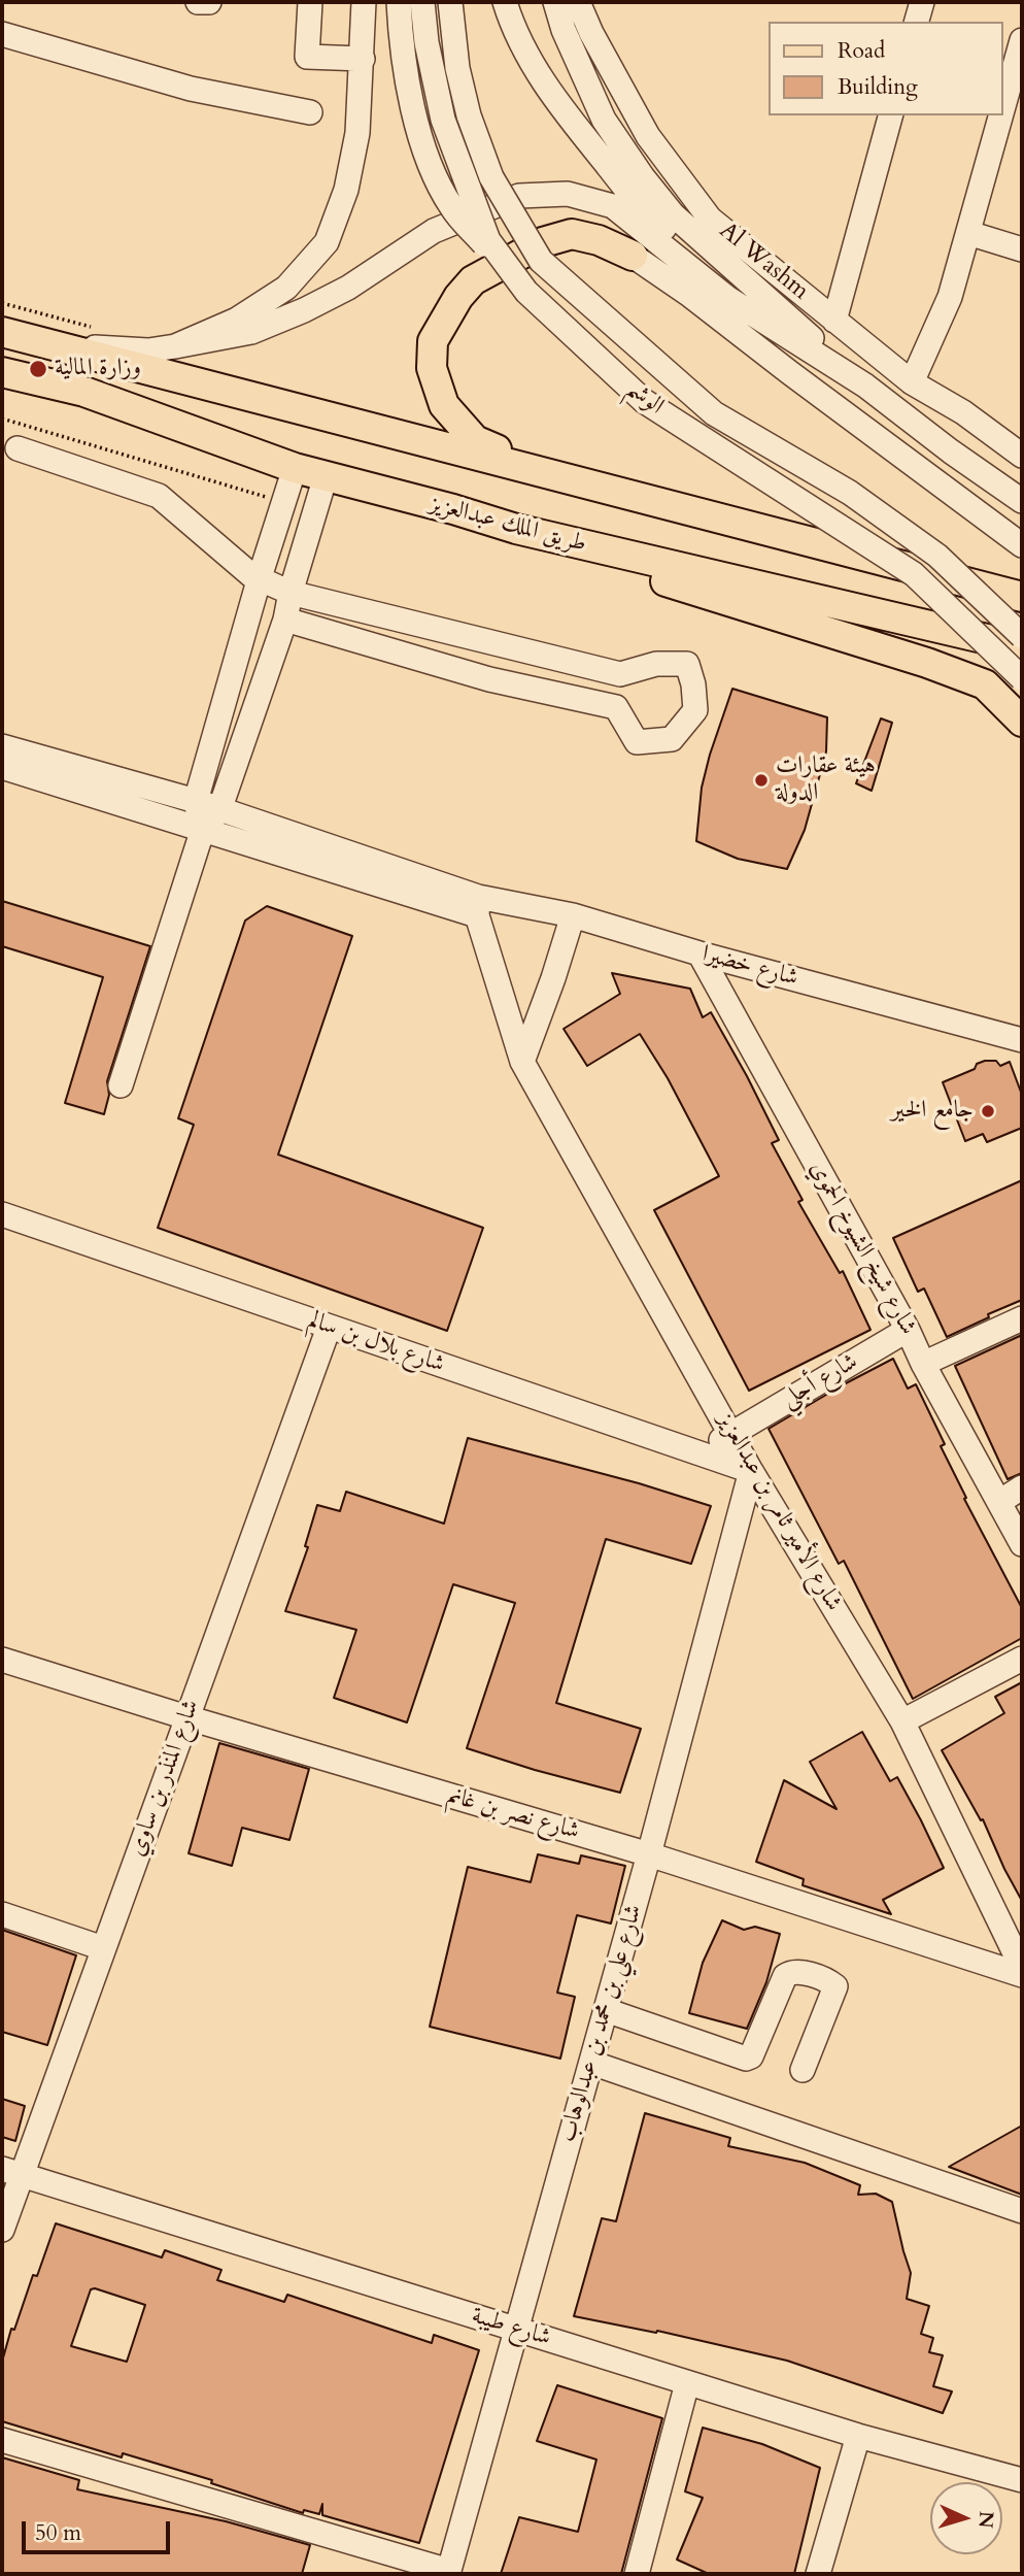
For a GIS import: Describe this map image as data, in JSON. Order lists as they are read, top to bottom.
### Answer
{
  "streets": {
    "main road": ["طريق الملك عبدالعزيز"],
    "street": [
      "Al Washm",
      "الوشم",
      "شارع خضيرا",
      "شارع شيخ الشيوخ الحموي",
      "شارع بلال بن سالم",
      "شارع أجلي",
      "شارع الأمير ثامر بن عبدالعزيز",
      "شارع المنذر بن ساوي",
      "شارع نصر بن غانم",
      "شارع علي بن محمد بن عبدالوهاب",
      "شارع طيبة"
    ]
  },
  "crossings": [
    ["شارع خضيرا", "شارع شيخ الشيوخ الحموي"],
    ["شارع خضيرا", "شارع الأمير ثامر بن عبدالعزيز"],
    ["شارع شيخ الشيوخ الحموي", "شارع أجلي"],
    ["شارع بلال بن سالم", "شارع أجلي"],
    ["شارع بلال بن سالم", "شارع الأمير ثامر بن عبدالعزيز"],
    ["شارع بلال بن سالم", "شارع المنذر بن ساوي"],
    ["شارع بلال بن سالم", "شارع علي بن محمد بن عبدالوهاب"],
    ["شارع أجلي", "شارع الأمير ثامر بن عبدالعزيز"],
    ["شارع الأمير ثامر بن عبدالعزيز", "شارع علي بن محمد بن عبدالوهاب"],
    ["شارع المنذر بن ساوي", "شارع نصر بن غانم"],
    ["شارع المنذر بن ساوي", "شارع طيبة"],
    ["شارع نصر بن غانم", "شارع علي بن محمد بن عبدالوهاب"],
    ["شارع علي بن محمد بن عبدالوهاب", "شارع طيبة"]
  ],
  "places": ["وزارة المالية", "هيئة عقارات الدولة", "جامع الخير"],
  "legend": ["Road", "Building"],
  "scale_bar": "50 m",
  "north": "right"
}
